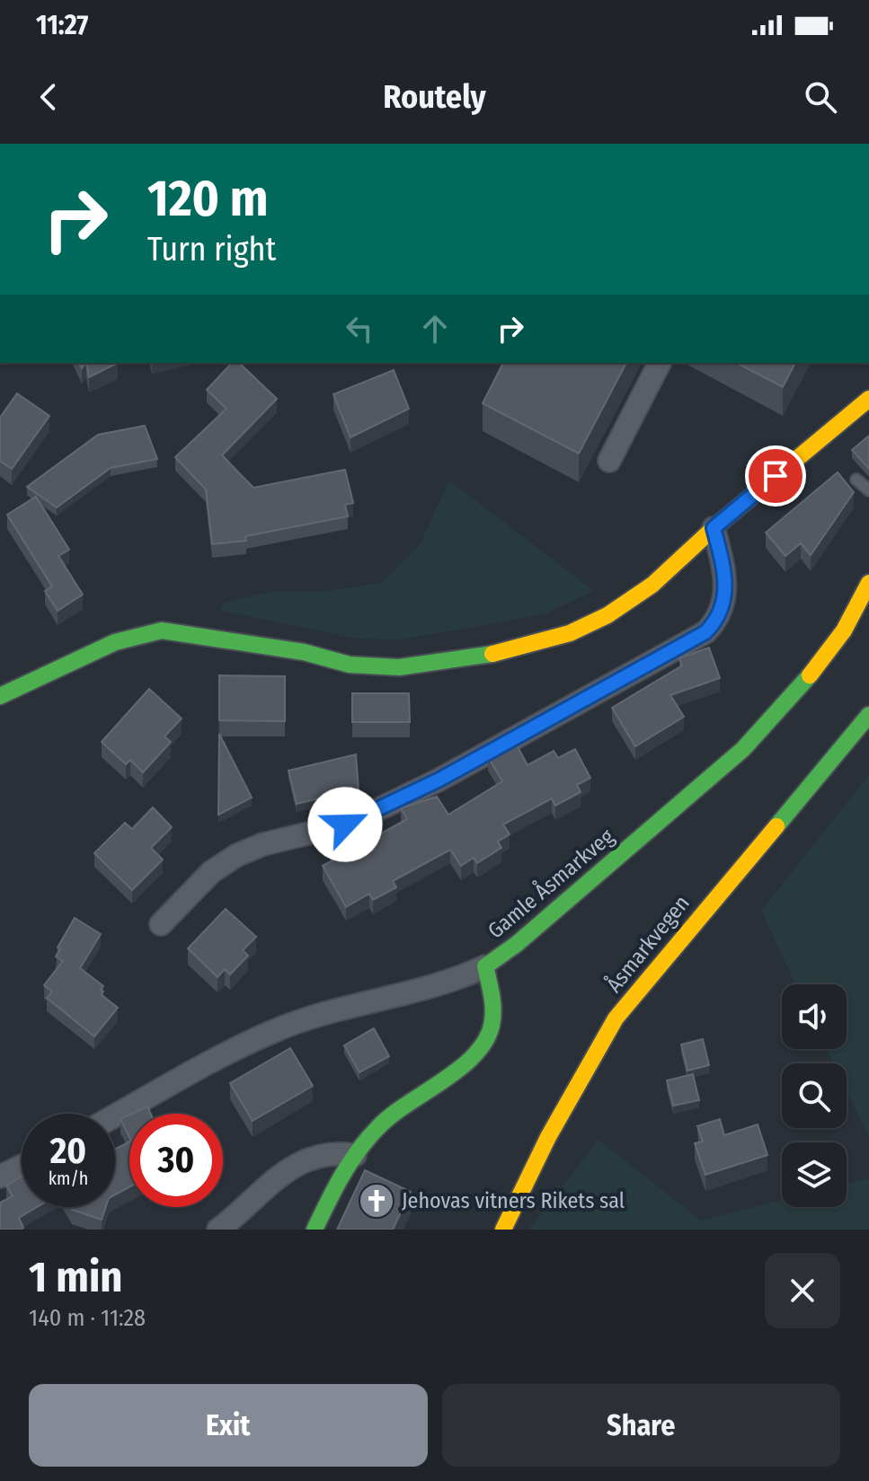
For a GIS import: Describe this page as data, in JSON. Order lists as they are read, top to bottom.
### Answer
{
  "streets": {
    "street": ["Gamle Åsmarkveg", "Åsmarkvegen"]
  },
  "places": {
    "church": ["Jehovas vitners Rikets sal"]
  },
  "page": {
    "status": "11:27",
    "header": "Routely",
    "turn": ["120 m", "Turn right"],
    "speed": "20 km/h",
    "limit": "30",
    "heading": ["1 min", "140 m · 11:28"],
    "buttons": ["Exit", "Share"]
  }
}
